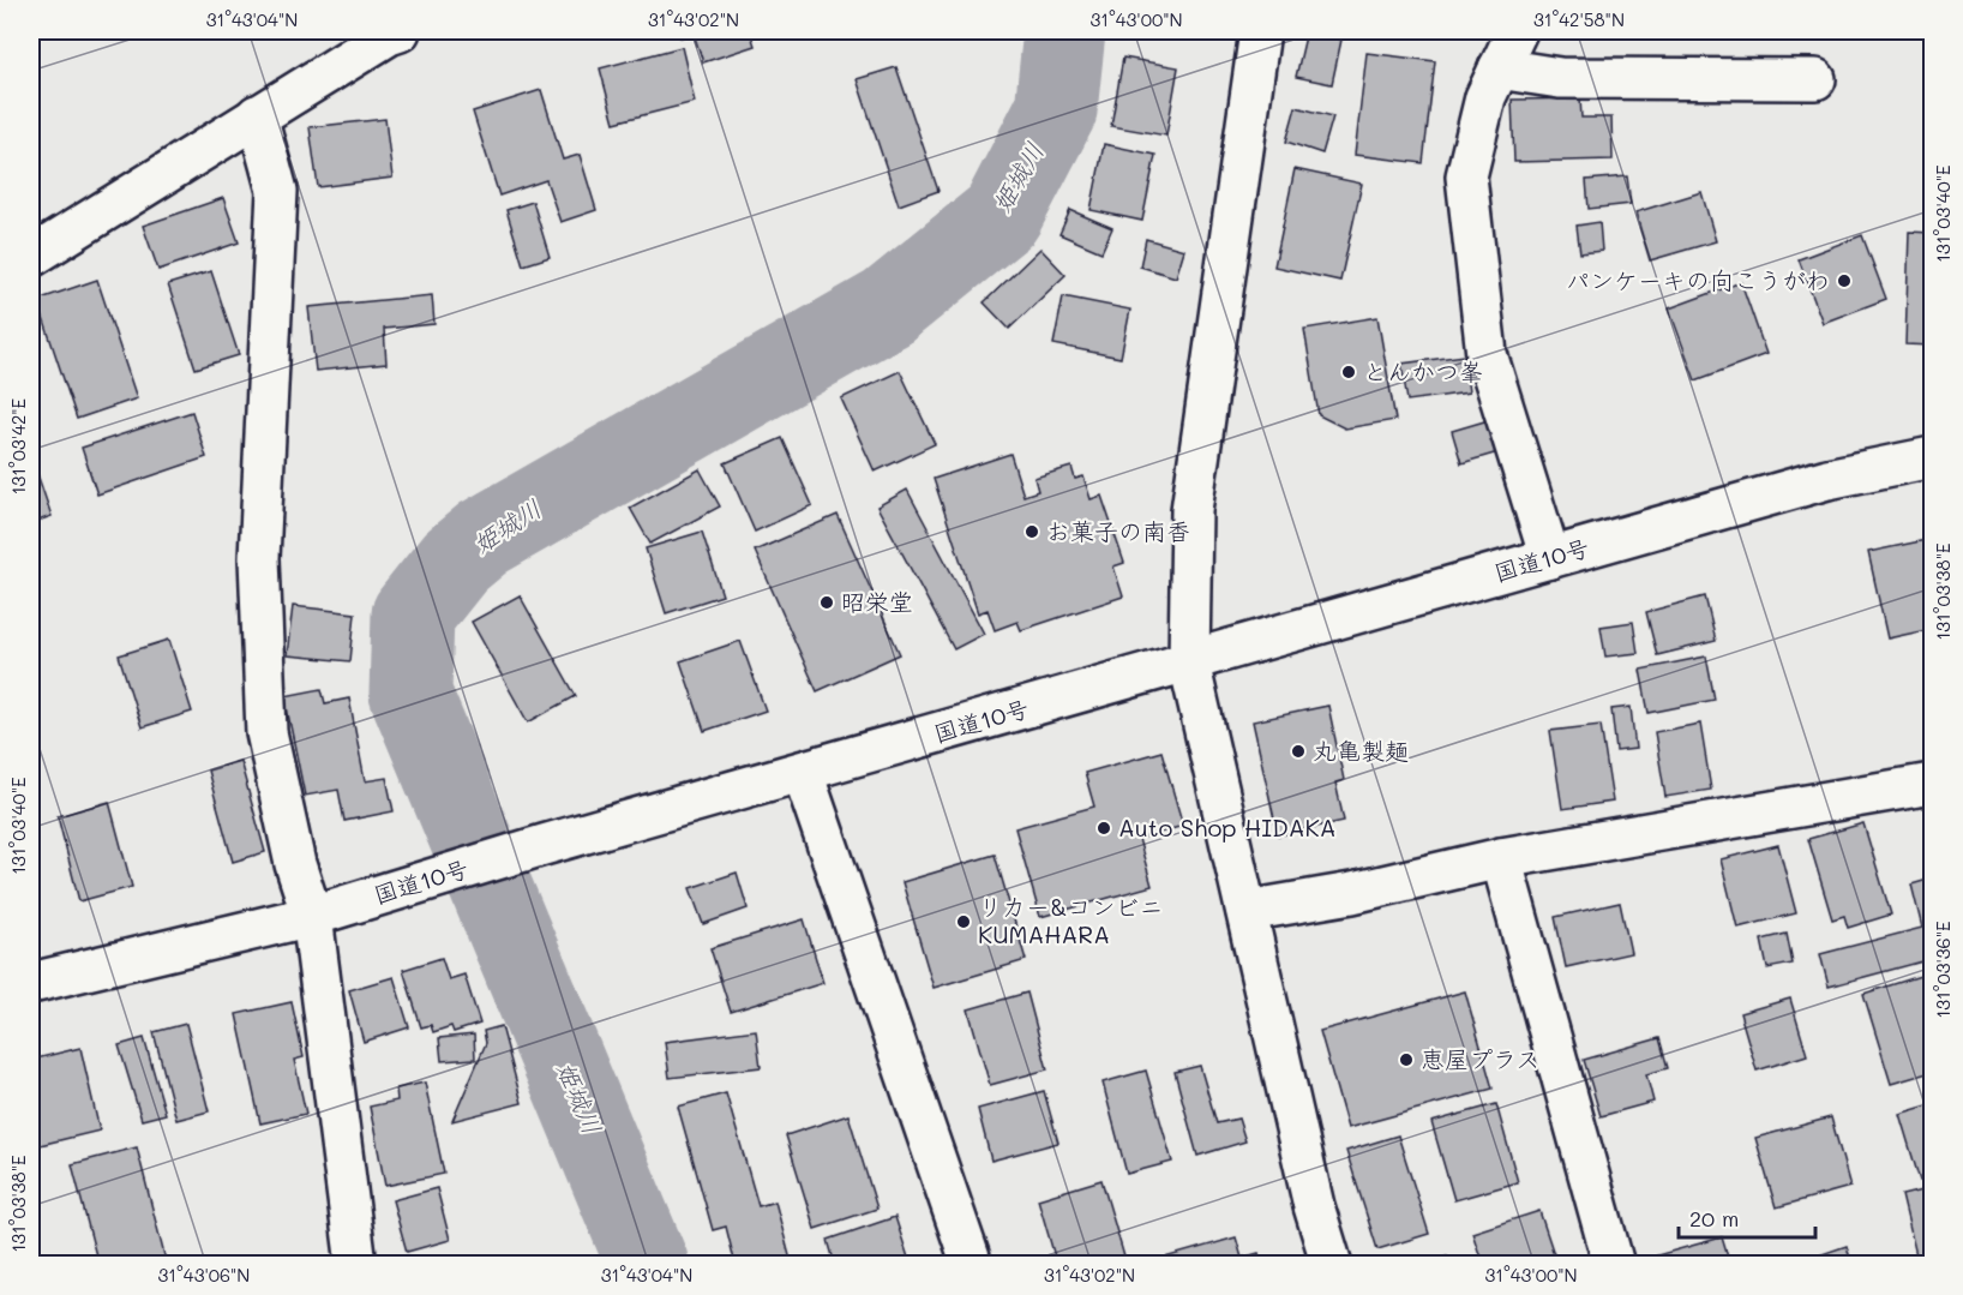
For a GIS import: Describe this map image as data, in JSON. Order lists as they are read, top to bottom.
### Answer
{
  "streets": {
    "main road": ["国道10号"]
  },
  "water": ["姫城川"],
  "places": [
    "パンケーキの向こうがわ",
    "とんかつ峯",
    "お菓子の南香",
    "昭栄堂",
    "丸亀製麺",
    "Auto Shop HIDAKA",
    "リカー&コンビニ KUMAHARA",
    "恵屋プラス"
  ],
  "scale_bar": "20 m",
  "coordinates": [
    "31°43'04\"N",
    "31°43'02\"N",
    "31°43'00\"N",
    "31°42'58\"N",
    "131°03'40\"E",
    "131°03'42\"E",
    "131°03'38\"E",
    "131°03'36\"E",
    "31°43'06\"N"
  ]
}
